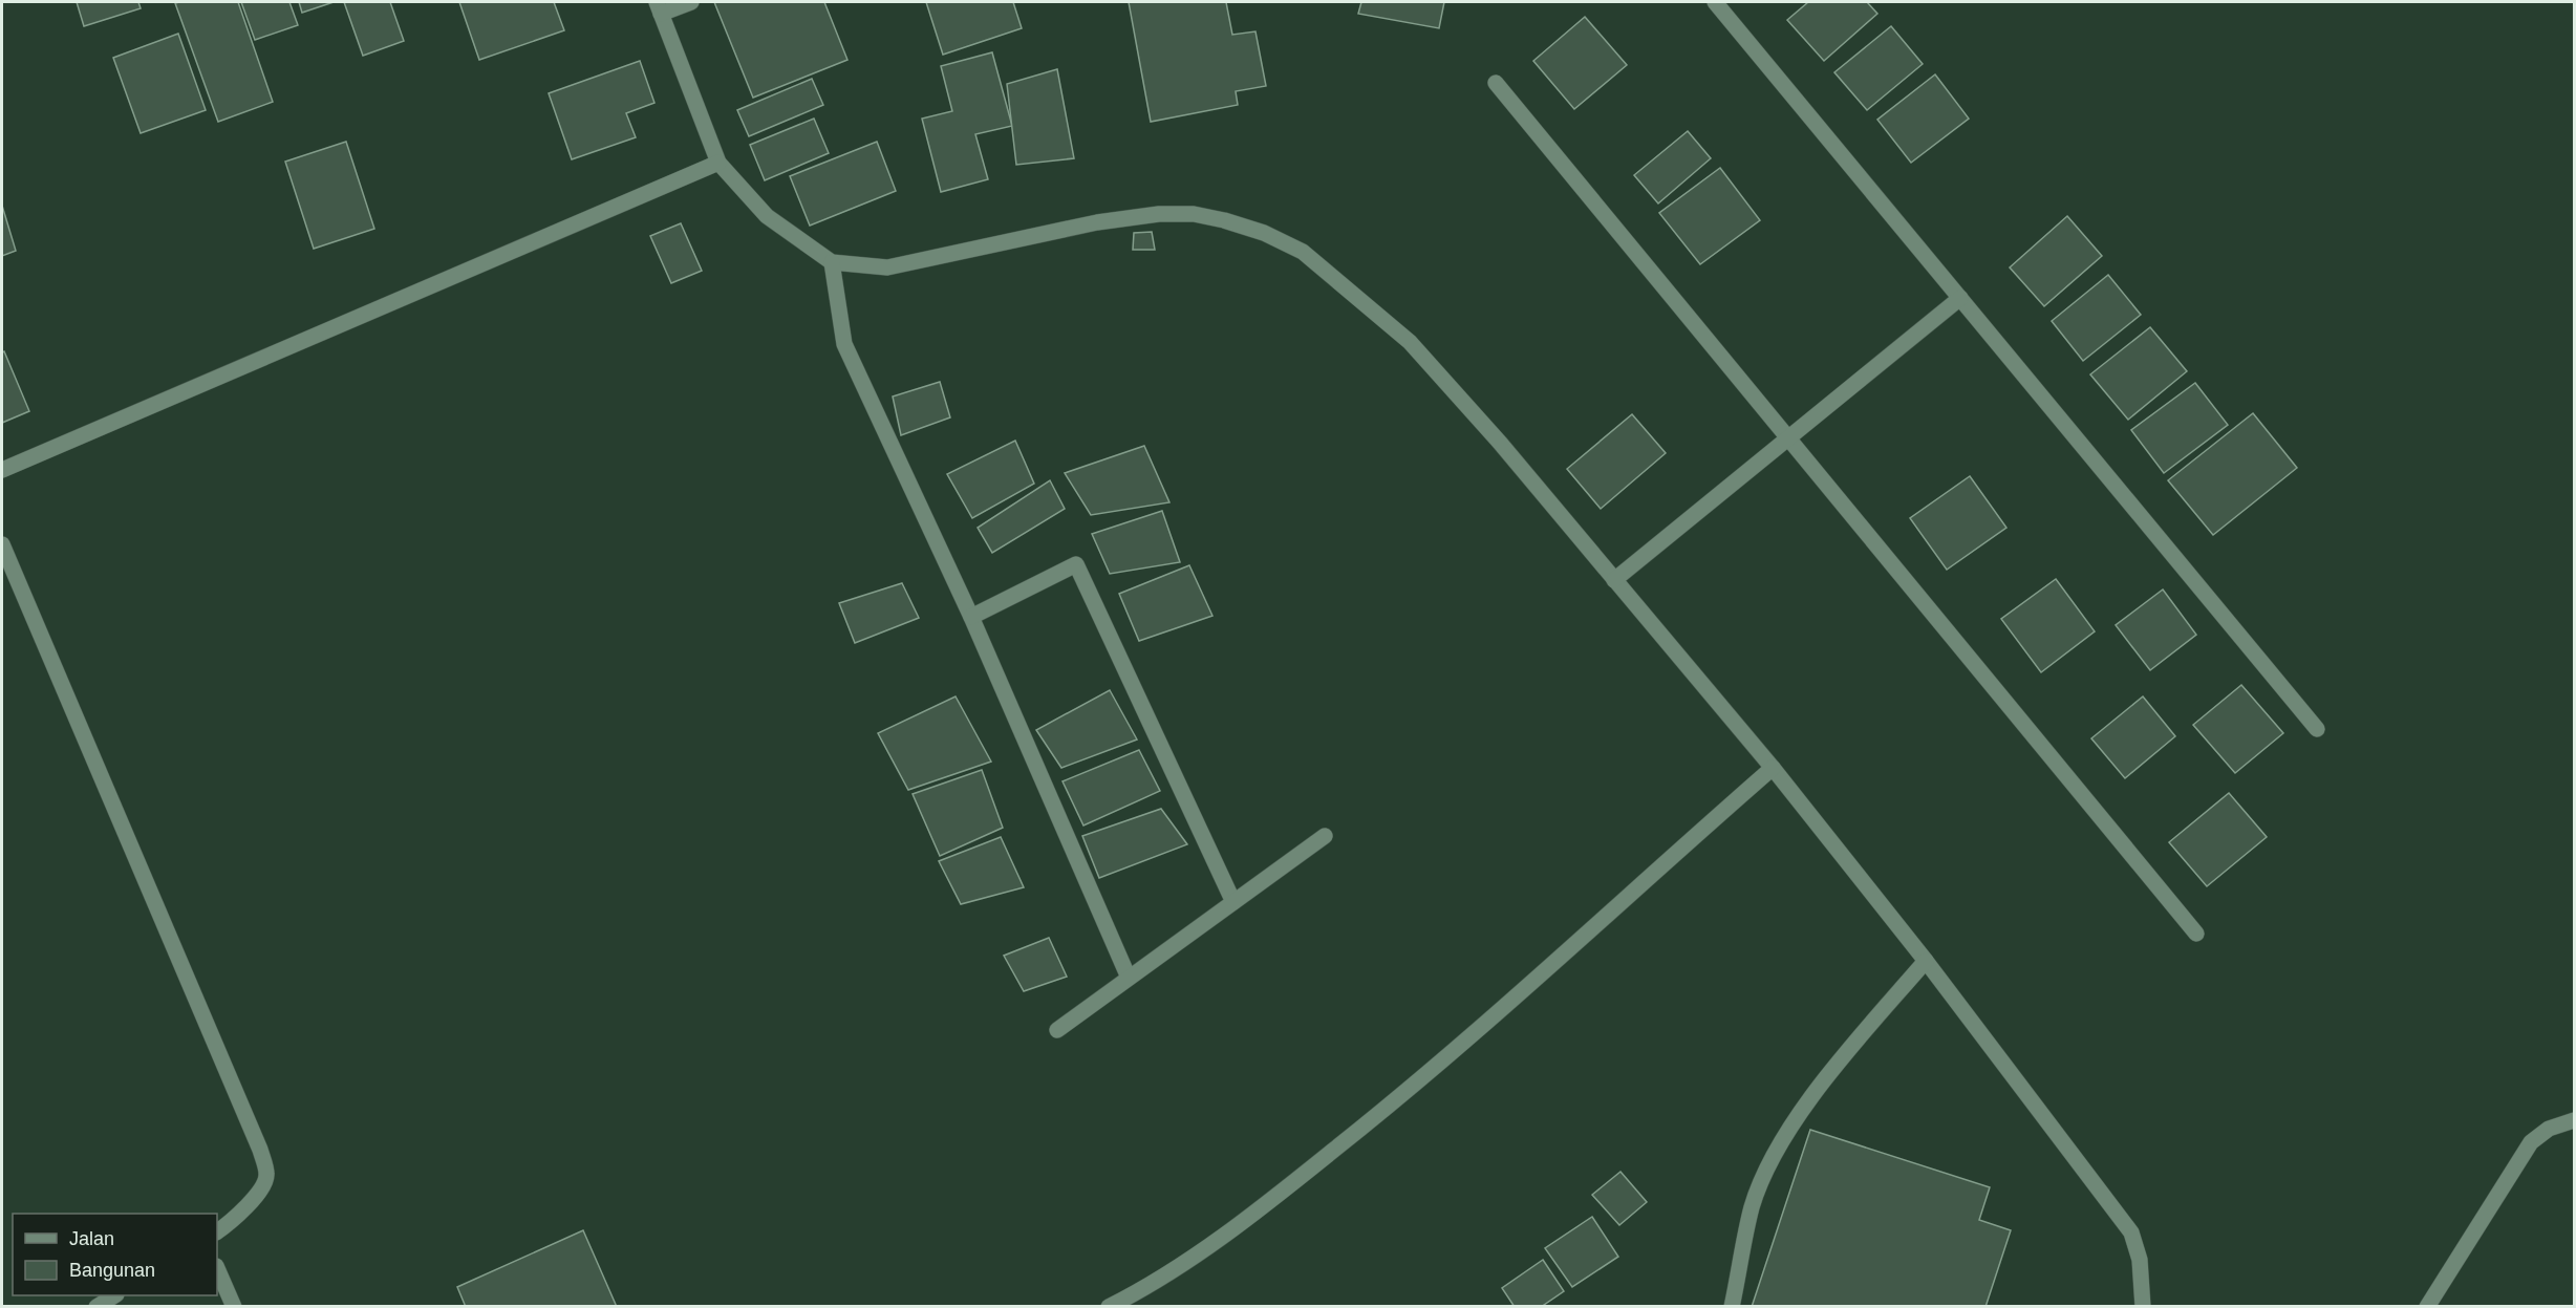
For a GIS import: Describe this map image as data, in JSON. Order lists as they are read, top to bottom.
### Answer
{
  "legend": ["Jalan", "Bangunan"]
}
